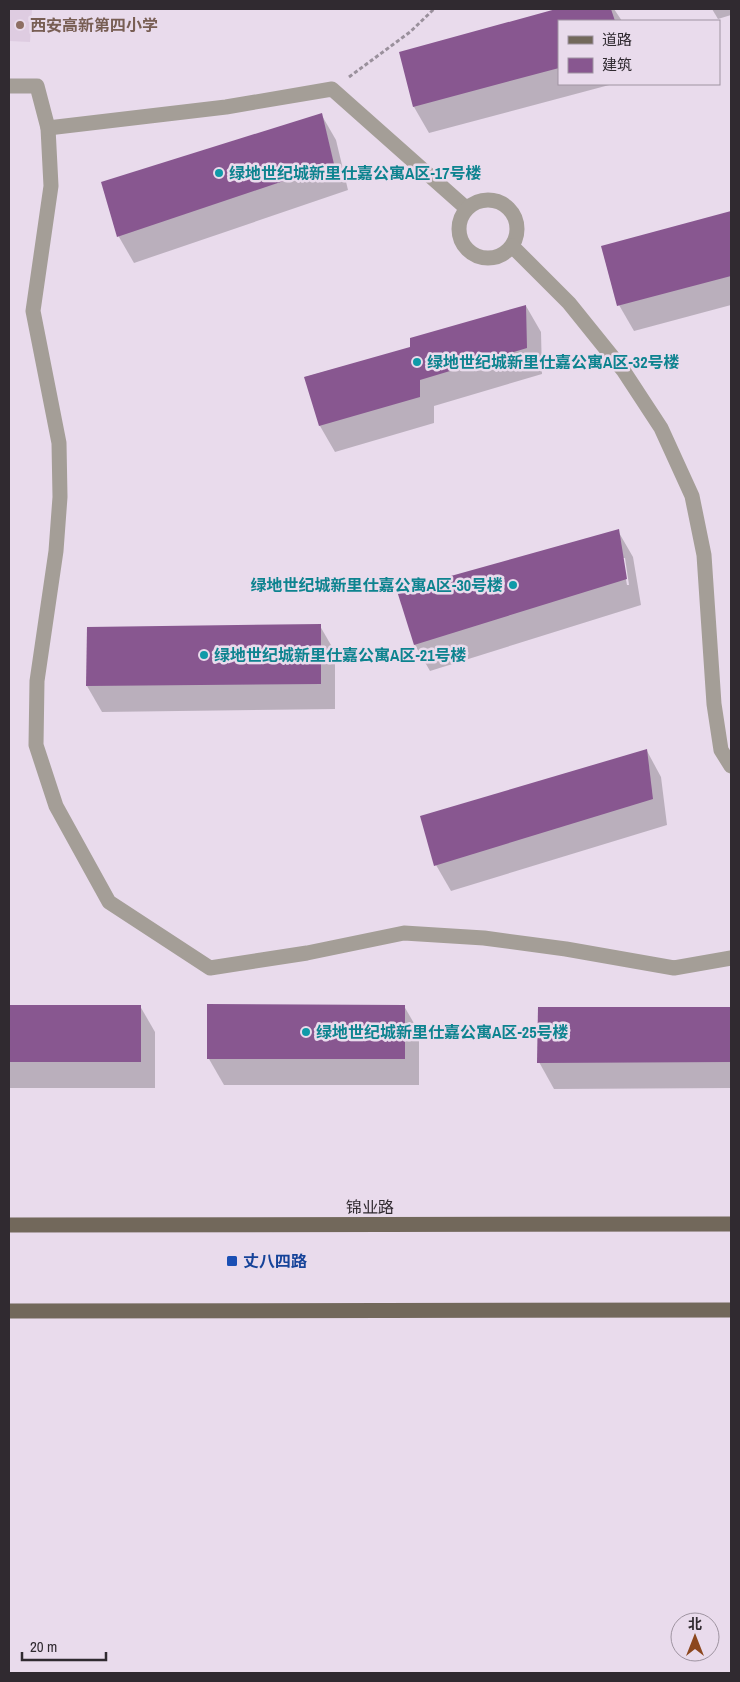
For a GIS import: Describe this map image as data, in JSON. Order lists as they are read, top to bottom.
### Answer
{
  "streets": {
    "main road": ["锦业路"]
  },
  "places": {
    "other": [
      "西安高新第四小学",
      "绿地世纪城新里仕嘉公寓A区-17号楼",
      "绿地世纪城新里仕嘉公寓A区-32号楼",
      "绿地世纪城新里仕嘉公寓A区-30号楼",
      "绿地世纪城新里仕嘉公寓A区-21号楼",
      "绿地世纪城新里仕嘉公寓A区-25号楼"
    ],
    "transit": ["丈八四路"]
  },
  "legend": ["道路", "建筑"],
  "scale_bar": "20 m",
  "north": "top"
}
